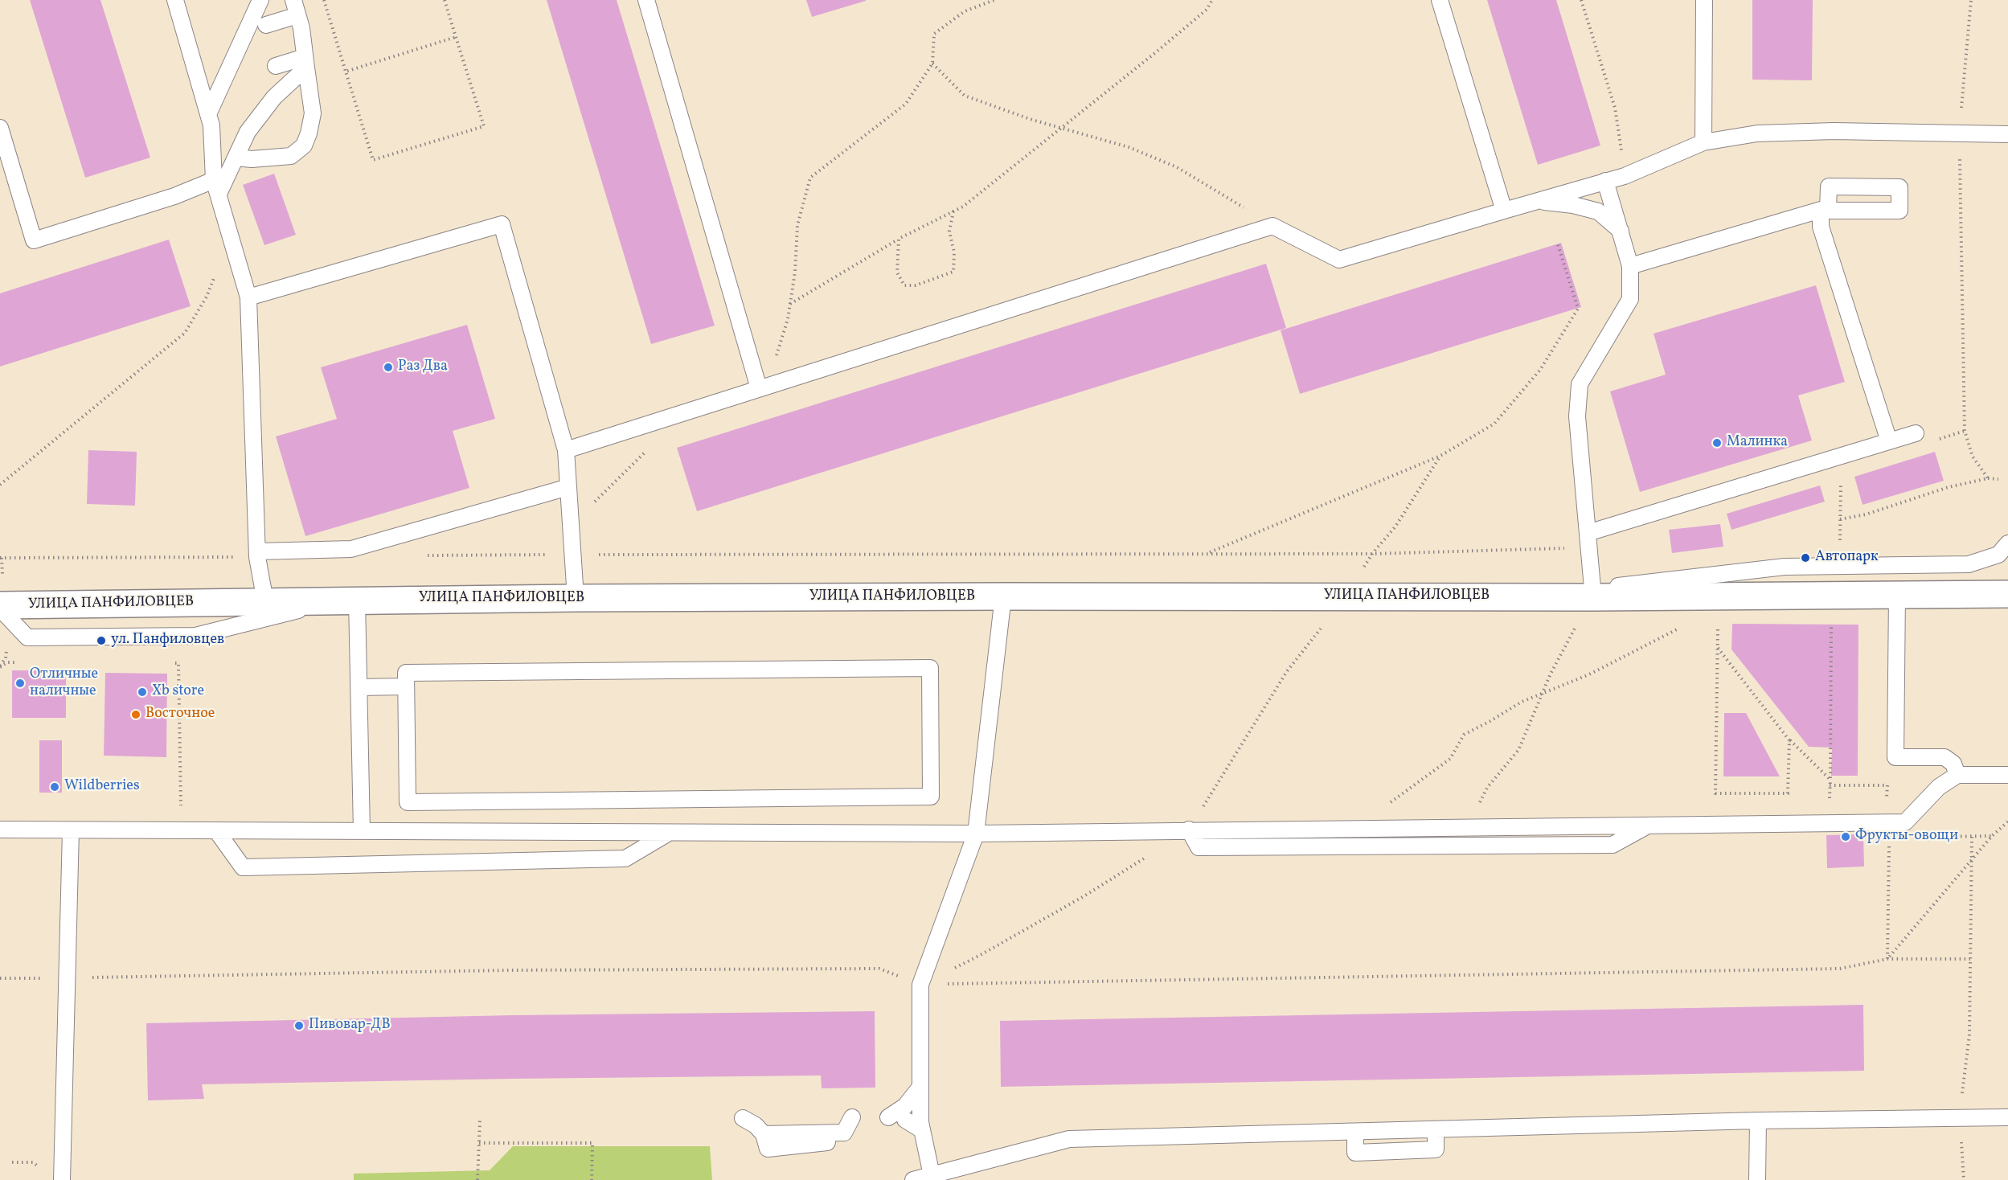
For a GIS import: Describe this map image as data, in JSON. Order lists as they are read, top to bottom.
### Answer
{
  "streets": {
    "street": ["УЛИЦА ПАНФИЛОВЦЕВ"]
  },
  "places": [
    "Раз Два",
    "Малинка",
    "Автопарк",
    "ул. Панфиловцев",
    "Отличные наличные",
    "Xb store",
    "Восточное",
    "Wildberries",
    "Фрукты-овощи",
    "Пивовар-ДВ"
  ]
}
